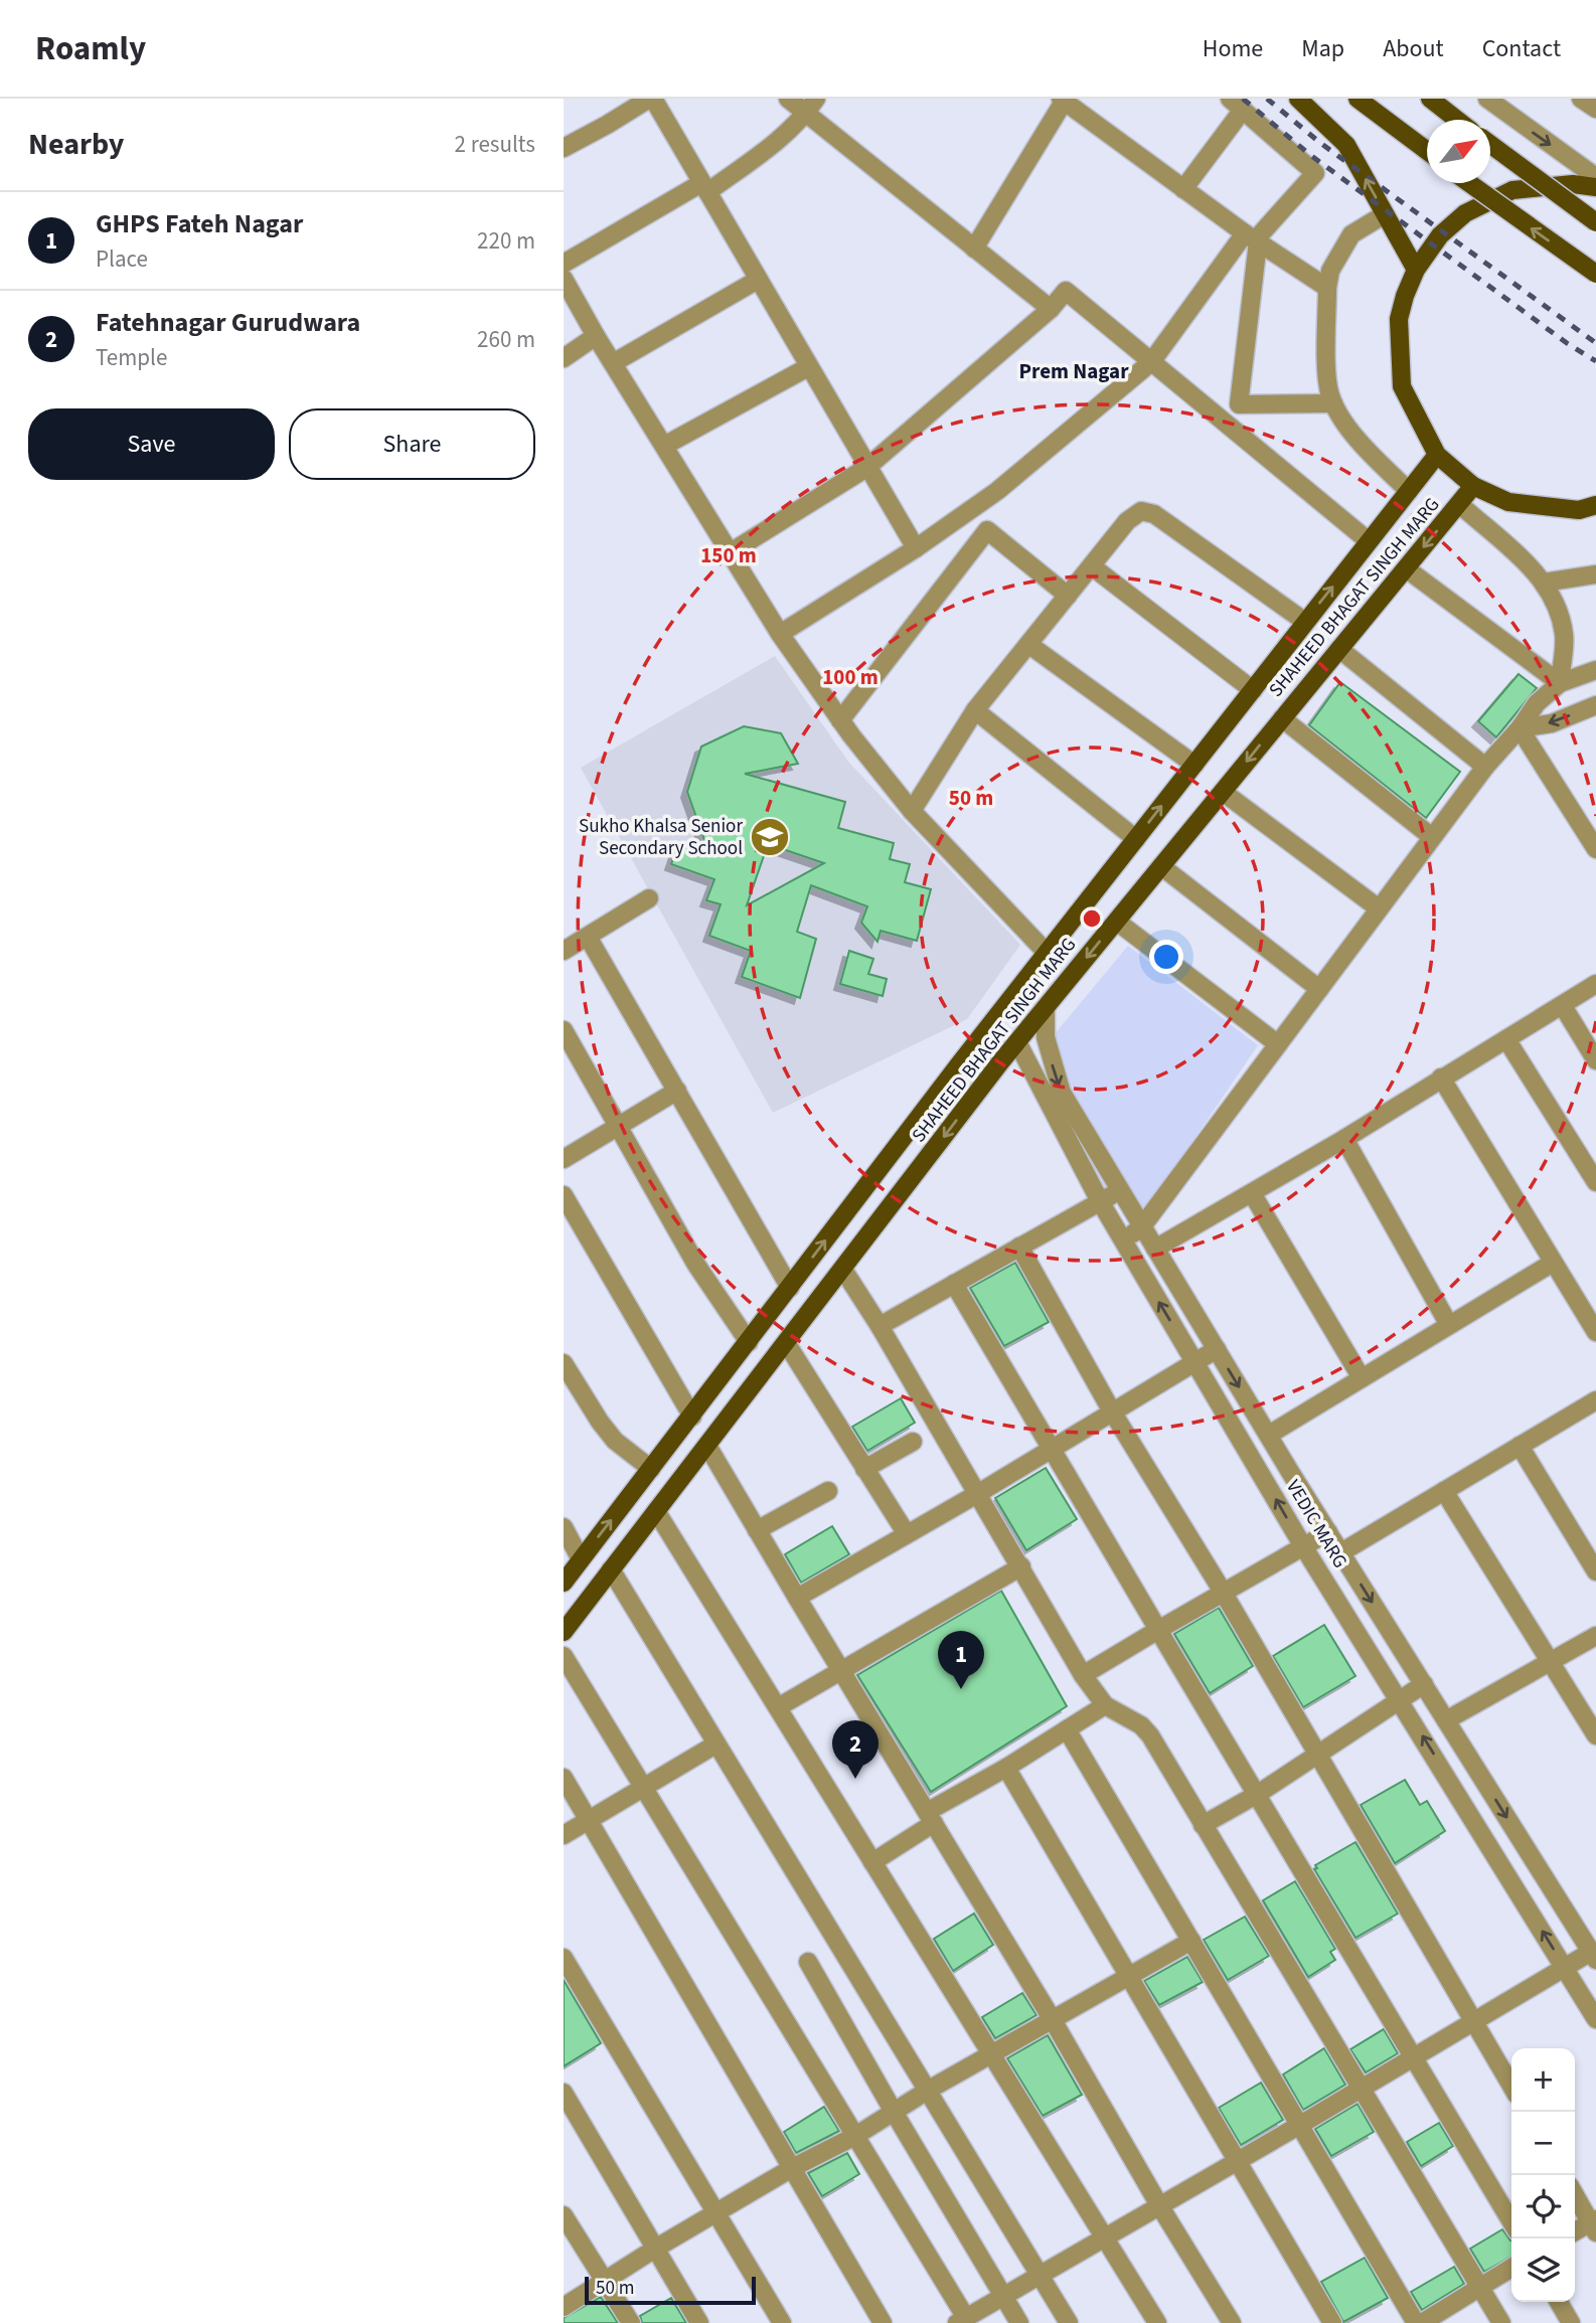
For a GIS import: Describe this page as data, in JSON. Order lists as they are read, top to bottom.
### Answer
{
  "streets": {
    "main road": ["SHAHEED BHAGAT SINGH MARG"],
    "street": ["VEDIC MARG"]
  },
  "crossings": [
    ["SHAHEED BHAGAT SINGH MARG", "VEDIC MARG"]
  ],
  "districts": ["Prem Nagar"],
  "places": {
    "school or university": ["Sukho Khalsa Senior Secondary School"]
  },
  "scale_bar": "50 m",
  "north": "top right",
  "page": {
    "header": "Roamly",
    "nav": [
      "Home",
      "Map",
      "About",
      "Contact"
    ],
    "heading": ["Nearby", "2 results"],
    "list": [
      {
        "mark": "1",
        "name": "GHPS Fateh Nagar",
        "note": "Place",
        "value": "220 m"
      },
      {
        "mark": "2",
        "name": "Fatehnagar Gurudwara",
        "note": "Temple",
        "value": "260 m"
      }
    ],
    "buttons": ["Save", "Share"],
    "pins": ["1", "2"],
    "map_buttons": ["+", "−"],
    "scale": "50 m"
  },
  "rings": ["150 m", "100 m", "50 m"]
}
